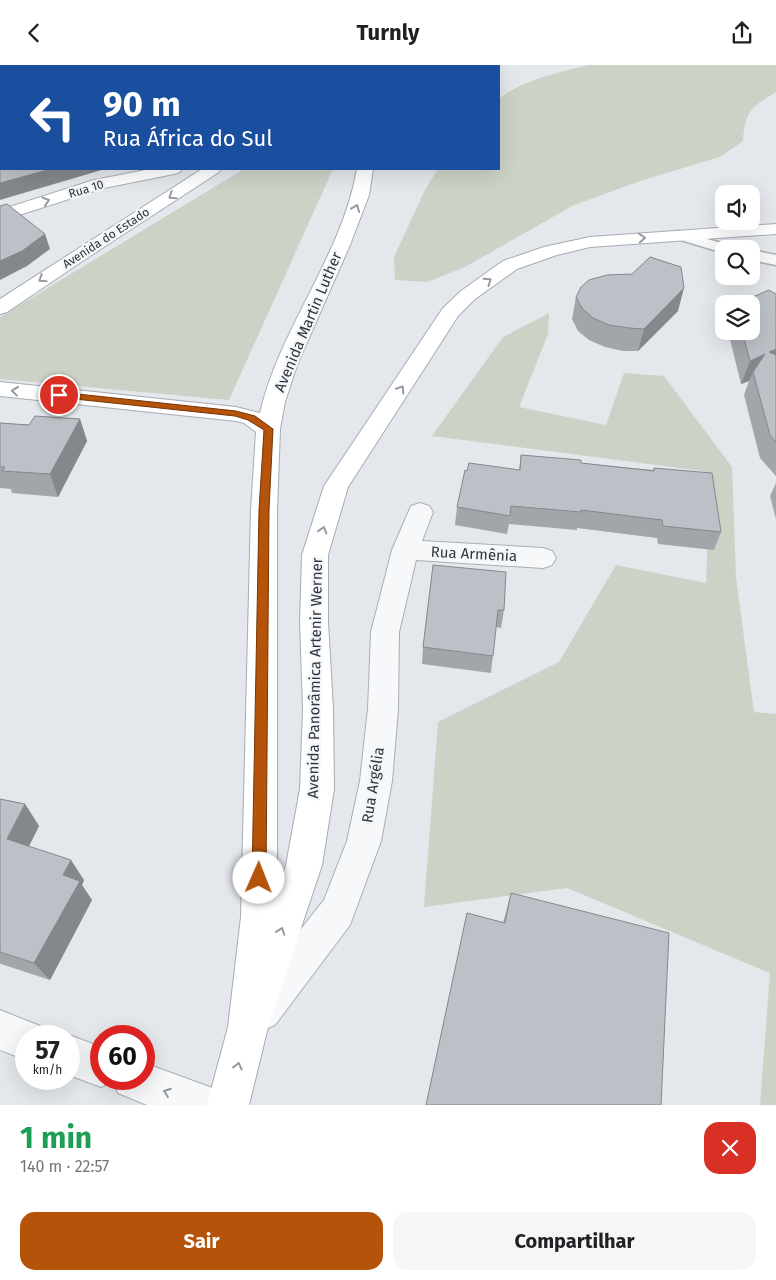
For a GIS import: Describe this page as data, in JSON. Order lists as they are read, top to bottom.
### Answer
{
  "streets": {
    "main road": [
      "Rua 10",
      "Avenida do Estado",
      "Avenida Martin Luther",
      "Avenida Panorâmica Artenir Werner"
    ],
    "street": ["Rua Armênia", "Rua Argélia"]
  },
  "crossings": [
    ["Avenida Martin Luther", "Avenida Panorâmica Artenir Werner"],
    ["Avenida Martin Luther", "Rua Argélia"],
    ["Rua Armênia", "Rua Argélia"],
    ["Avenida Panorâmica Artenir Werner", "Rua Argélia"]
  ],
  "one_way": ["Avenida do Estado", "Avenida Martin Luther", "Avenida Panorâmica Artenir Werner"],
  "page": {
    "header": "Turnly",
    "turn": ["90 m", "Rua África do Sul"],
    "speed": "57 km/h",
    "limit": "60",
    "heading": ["1 min", "140 m · 22:57"],
    "buttons": ["Sair", "Compartilhar"]
  }
}
